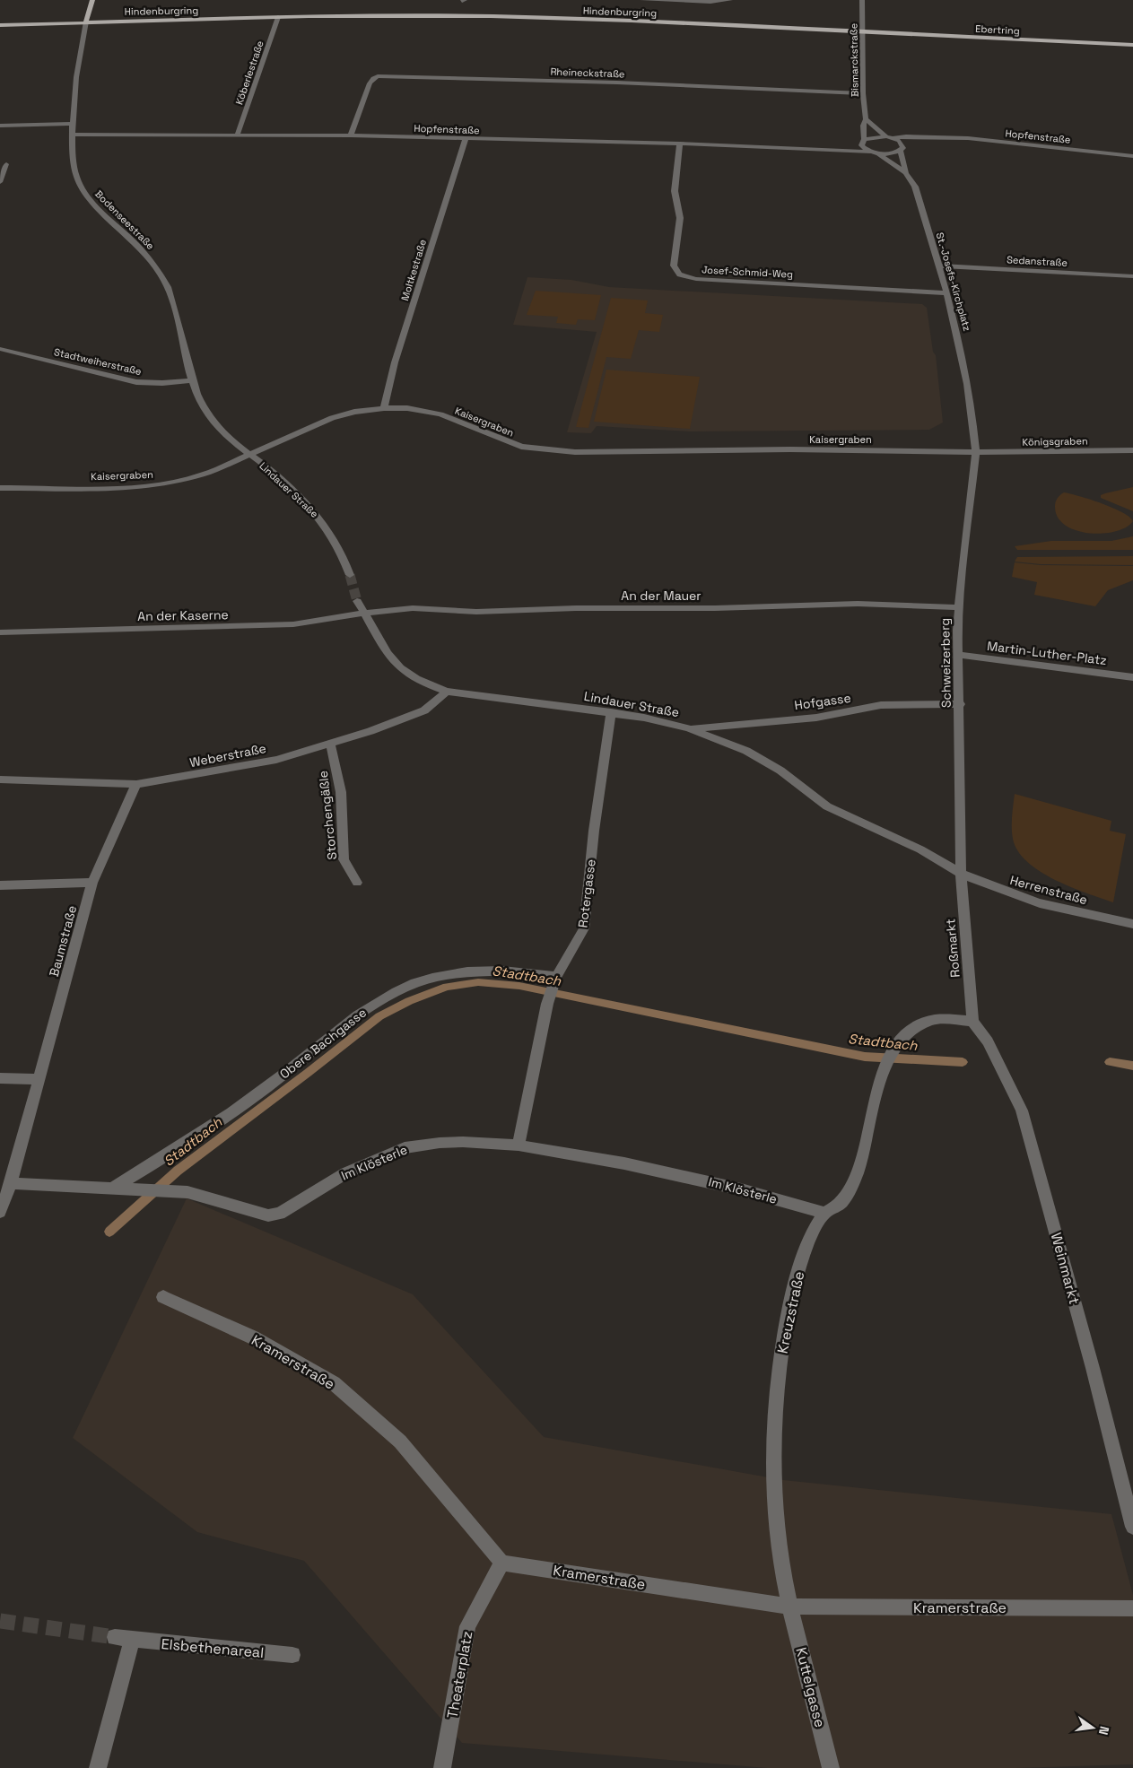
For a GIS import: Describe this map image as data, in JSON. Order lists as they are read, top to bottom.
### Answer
{
  "streets": {
    "main road": ["Hindenburgring", "Ebertring", "Bodenseestraße"],
    "street": [
      "Bismarckstraße",
      "Köberlestraße",
      "Rheineckstraße",
      "Hopfenstraße",
      "Sedanstraße",
      "Moltkestraße",
      "Josef-Schmid-Weg",
      "St.-Josefs-Kirchplatz",
      "Stadtweiherstraße",
      "Kaisergraben",
      "Königsgraben",
      "Lindauer Straße",
      "An der Mauer",
      "An der Kaserne",
      "Martin-Luther-Platz",
      "Schweizerberg",
      "Hofgasse",
      "Weberstraße",
      "Storchengäßle",
      "Herrenstraße",
      "Rotergasse",
      "Baumstraße",
      "Roßmarkt",
      "Obere Bachgasse",
      "Im Klösterle",
      "Weinmarkt",
      "Kreuzstraße",
      "Kramerstraße",
      "Elsbethenareal",
      "Theaterplatz",
      "Kuttelgasse"
    ]
  },
  "crossings": [
    ["Hindenburgring", "Ebertring"],
    ["Hindenburgring", "Bismarckstraße"],
    ["Hindenburgring", "Köberlestraße"],
    ["Hindenburgring", "Bodenseestraße"],
    ["Ebertring", "Bismarckstraße"],
    ["Bismarckstraße", "Rheineckstraße"],
    ["Bismarckstraße", "Hopfenstraße"],
    ["Köberlestraße", "Hopfenstraße"],
    ["Rheineckstraße", "Hopfenstraße"],
    ["Hopfenstraße", "Bodenseestraße"],
    ["Hopfenstraße", "Moltkestraße"],
    ["Hopfenstraße", "Josef-Schmid-Weg"],
    ["Bodenseestraße", "Stadtweiherstraße"],
    ["Bodenseestraße", "Kaisergraben"],
    ["Bodenseestraße", "Lindauer Straße"],
    ["Sedanstraße", "St.-Josefs-Kirchplatz"],
    ["Moltkestraße", "Kaisergraben"],
    ["Josef-Schmid-Weg", "St.-Josefs-Kirchplatz"],
    ["St.-Josefs-Kirchplatz", "Kaisergraben"],
    ["St.-Josefs-Kirchplatz", "Königsgraben"],
    ["St.-Josefs-Kirchplatz", "Schweizerberg"],
    ["Kaisergraben", "Königsgraben"],
    ["Kaisergraben", "Lindauer Straße"],
    ["Kaisergraben", "Schweizerberg"],
    ["Königsgraben", "Schweizerberg"],
    ["Lindauer Straße", "An der Mauer"],
    ["Lindauer Straße", "An der Kaserne"],
    ["Lindauer Straße", "Schweizerberg"],
    ["Lindauer Straße", "Hofgasse"],
    ["Lindauer Straße", "Weberstraße"],
    ["Lindauer Straße", "Herrenstraße"],
    ["Lindauer Straße", "Rotergasse"],
    ["Lindauer Straße", "Roßmarkt"],
    ["An der Mauer", "An der Kaserne"],
    ["An der Mauer", "Schweizerberg"],
    ["Martin-Luther-Platz", "Schweizerberg"],
    ["Schweizerberg", "Hofgasse"],
    ["Schweizerberg", "Herrenstraße"],
    ["Schweizerberg", "Roßmarkt"],
    ["Weberstraße", "Storchengäßle"],
    ["Weberstraße", "Baumstraße"],
    ["Herrenstraße", "Roßmarkt"],
    ["Rotergasse", "Obere Bachgasse"],
    ["Rotergasse", "Im Klösterle"],
    ["Baumstraße", "Im Klösterle"],
    ["Roßmarkt", "Weinmarkt"],
    ["Roßmarkt", "Kreuzstraße"],
    ["Obere Bachgasse", "Im Klösterle"],
    ["Im Klösterle", "Kreuzstraße"],
    ["Weinmarkt", "Kreuzstraße"],
    ["Kreuzstraße", "Kramerstraße"],
    ["Kreuzstraße", "Kuttelgasse"],
    ["Kramerstraße", "Theaterplatz"],
    ["Kramerstraße", "Kuttelgasse"]
  ],
  "water": ["Stadtbach"],
  "north": "right"
}
